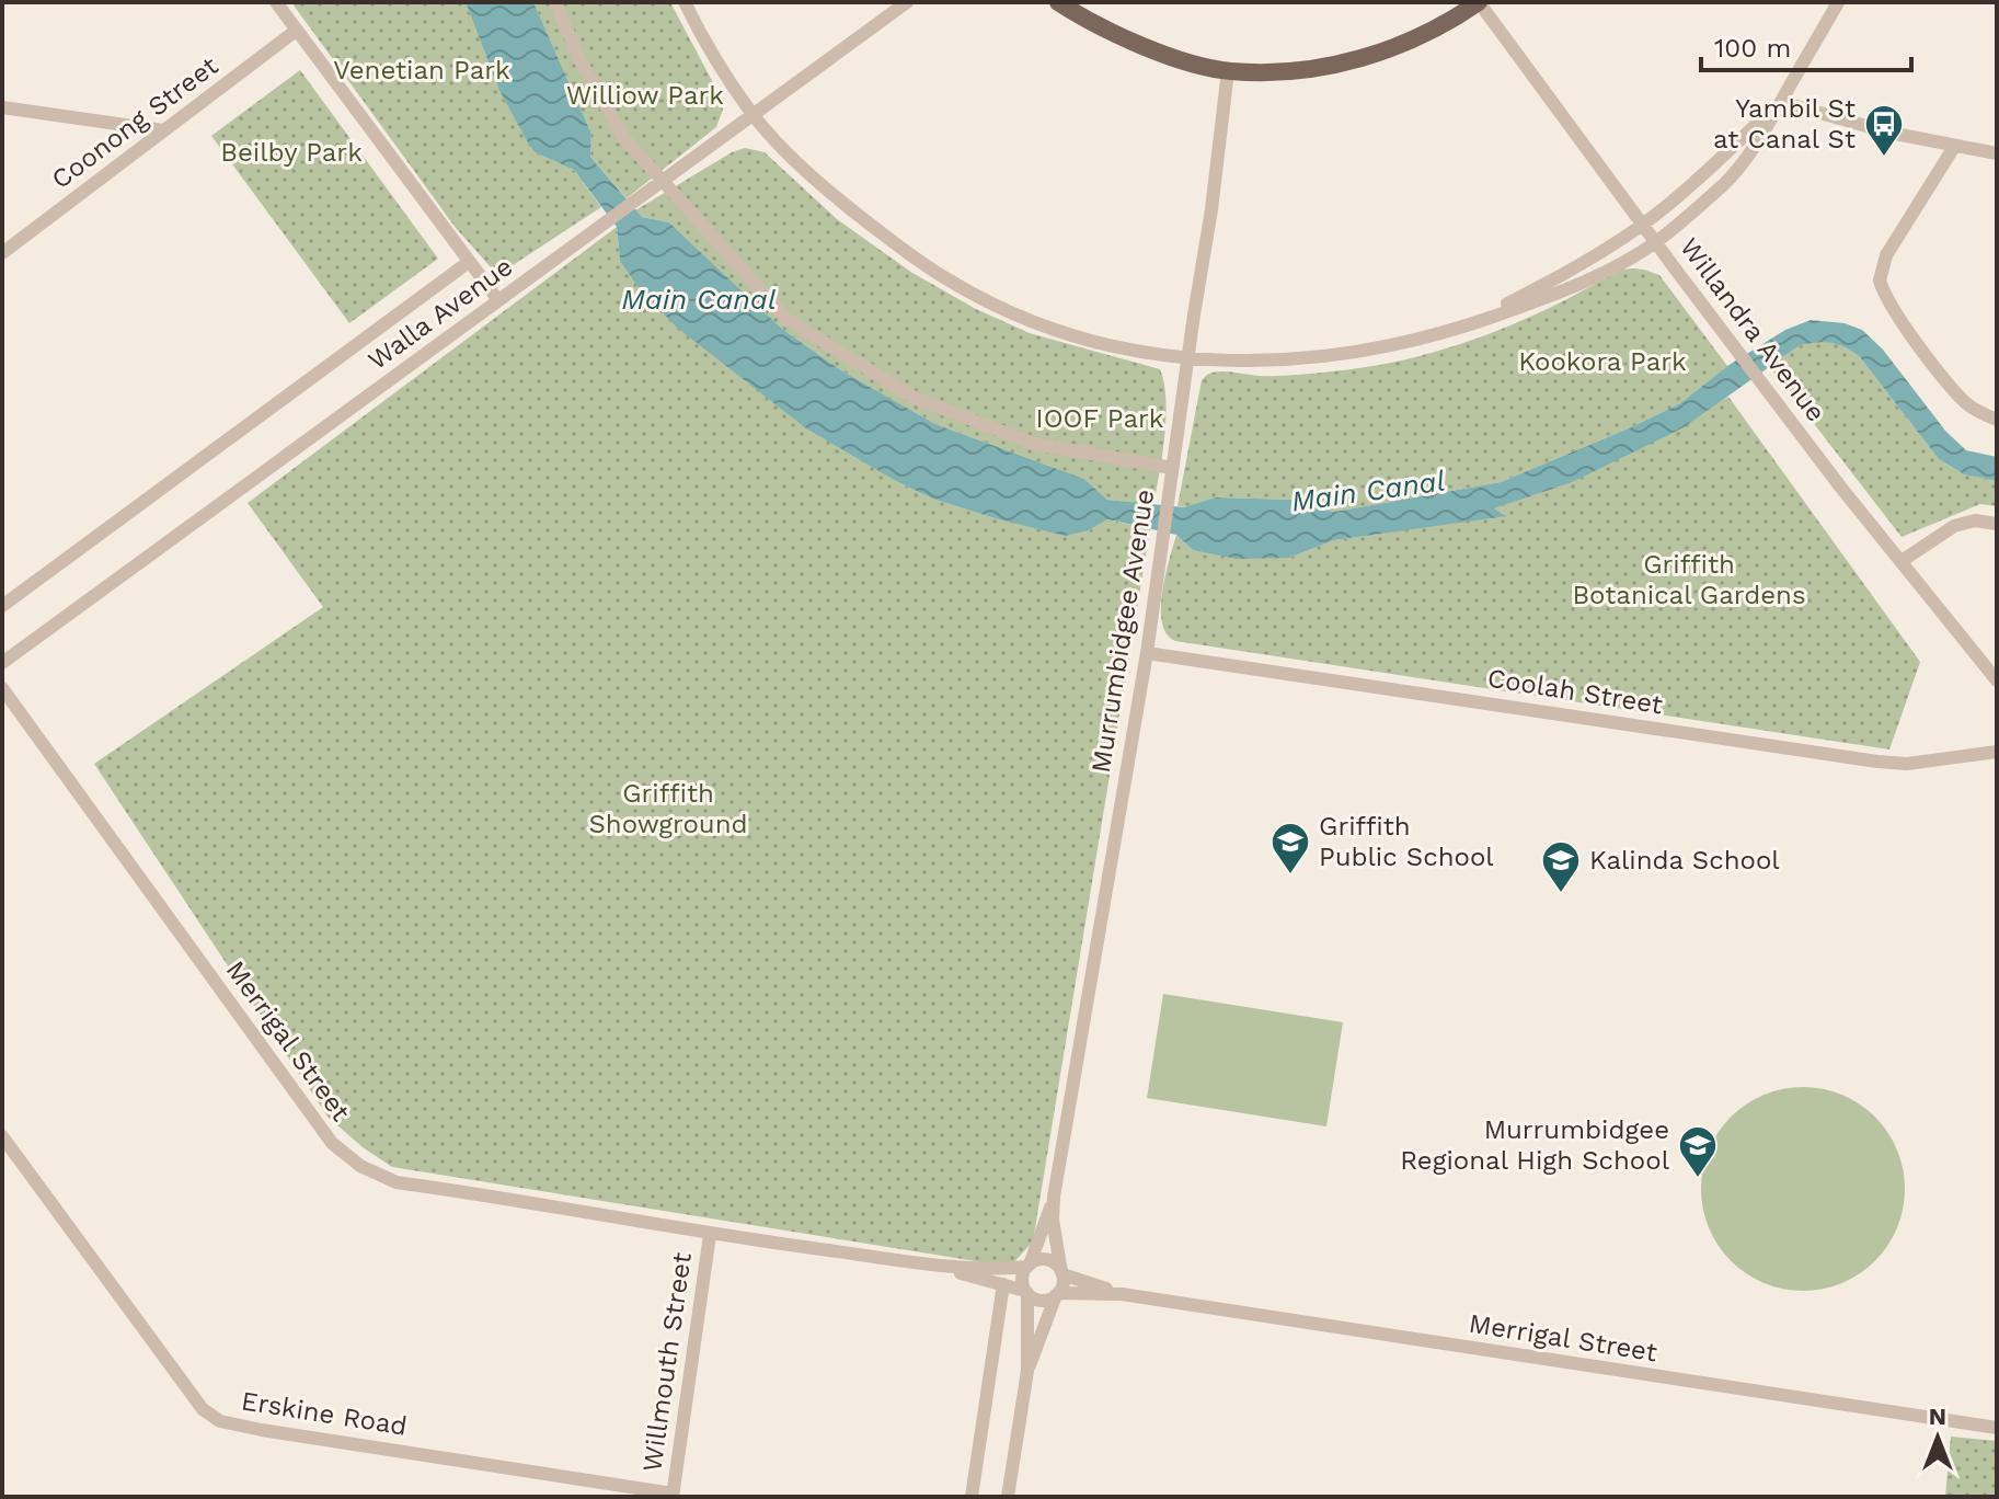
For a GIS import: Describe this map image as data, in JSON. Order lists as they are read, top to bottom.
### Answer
{
  "streets": {
    "street": [
      "Coonong Street",
      "Walla Avenue",
      "Willandra Avenue",
      "Murrumbidgee Avenue",
      "Coolah Street",
      "Merrigal Street",
      "Willmouth Street",
      "Erskine Road"
    ]
  },
  "crossings": [
    ["Murrumbidgee Avenue", "Coolah Street"],
    ["Murrumbidgee Avenue", "Merrigal Street"],
    ["Merrigal Street", "Willmouth Street"],
    ["Willmouth Street", "Erskine Road"]
  ],
  "water": ["Main Canal"],
  "parks": [
    "Venetian Park",
    "Williow Park",
    "Beilby Park",
    "Kookora Park",
    "IOOF Park",
    "Griffith Botanical Gardens",
    "Griffith Showground"
  ],
  "places": {
    "bus stop": ["Yambil St at Canal St"],
    "school or university": ["Griffith Public School", "Kalinda School", "Murrumbidgee Regional High School"]
  },
  "scale_bar": "100 m",
  "north": "top"
}
